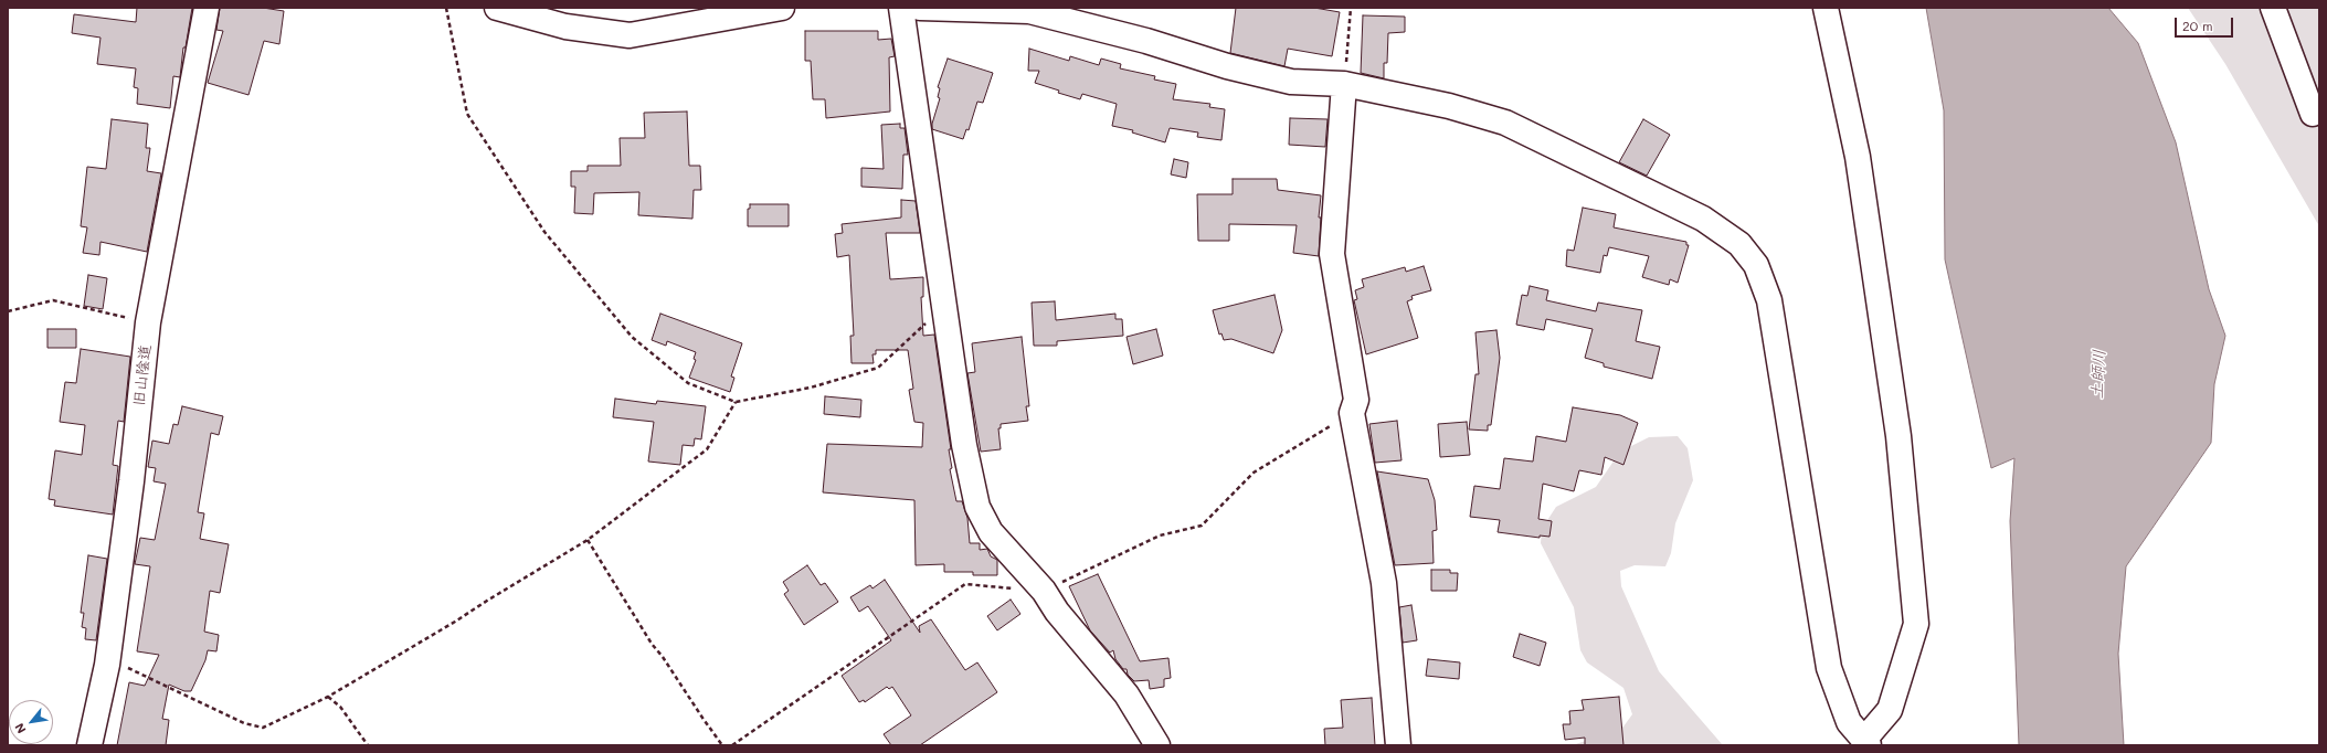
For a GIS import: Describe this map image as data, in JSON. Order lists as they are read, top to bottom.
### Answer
{
  "streets": {
    "street": ["旧山陰道"]
  },
  "water": ["土師川"],
  "scale_bar": "20 m",
  "north": "bottom left"
}
